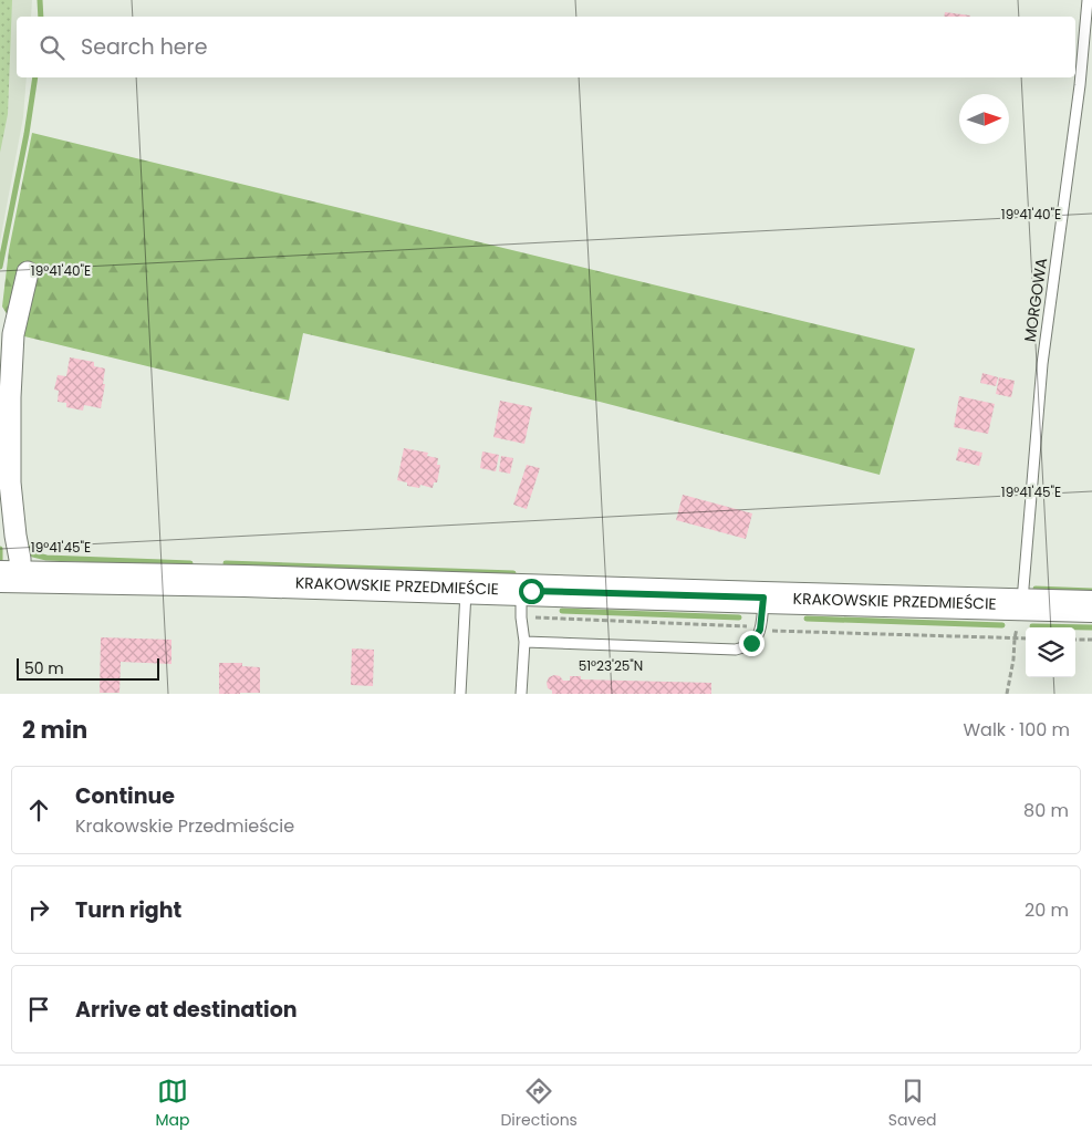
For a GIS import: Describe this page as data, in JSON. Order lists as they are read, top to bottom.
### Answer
{
  "streets": {
    "main road": ["KRAKOWSKIE PRZEDMIEŚCIE"],
    "lane": ["MORGOWA"]
  },
  "crossings": [
    ["MORGOWA", "KRAKOWSKIE PRZEDMIEŚCIE"]
  ],
  "scale_bar": "50 m",
  "north": "right",
  "page": {
    "search": "Search here",
    "scale": "50 m",
    "heading": ["2 min", "Walk · 100 m"],
    "list": [
      ["Continue", "Krakowskie Przedmieście", "80 m"],
      ["Turn right", "20 m"],
      "Arrive at destination"
    ],
    "nav": ["Map", "Directions", "Saved"]
  },
  "coordinates": ["19°41'40\"E", "19°41'45\"E", "51°23'25\"N"]
}
